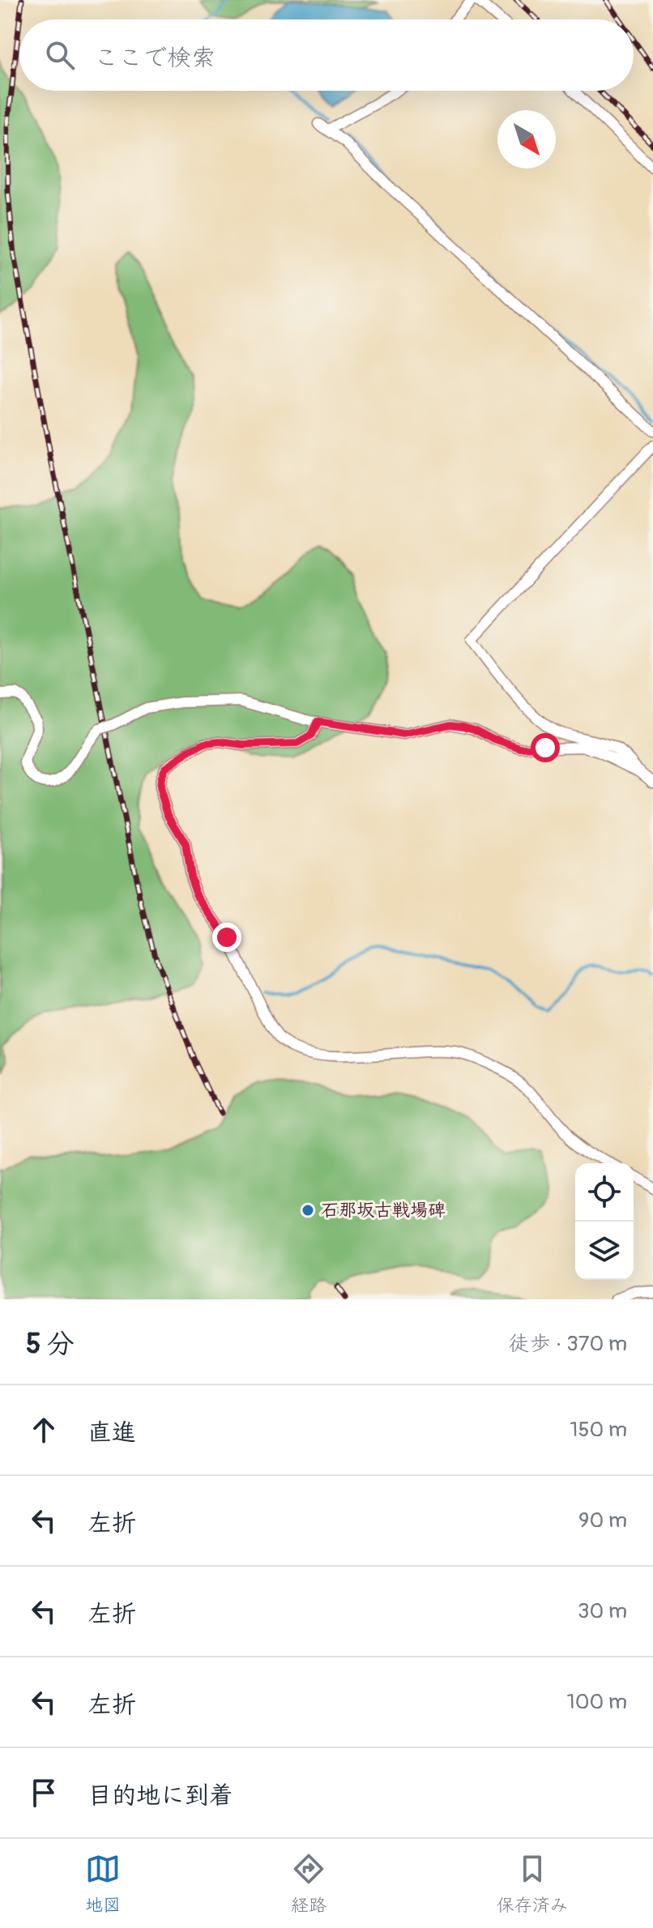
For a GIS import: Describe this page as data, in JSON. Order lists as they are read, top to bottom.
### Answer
{
  "places": ["石那坂古戦場碑"],
  "north": "bottom right",
  "page": {
    "search": "ここで検索",
    "heading": ["5 分", "徒歩 · 370 m"],
    "list": [
      ["直進", "150 m"],
      ["左折", "90 m"],
      ["左折", "30 m"],
      ["左折", "100 m"],
      "目的地に到着"
    ],
    "nav": ["地図", "経路", "保存済み"]
  }
}
